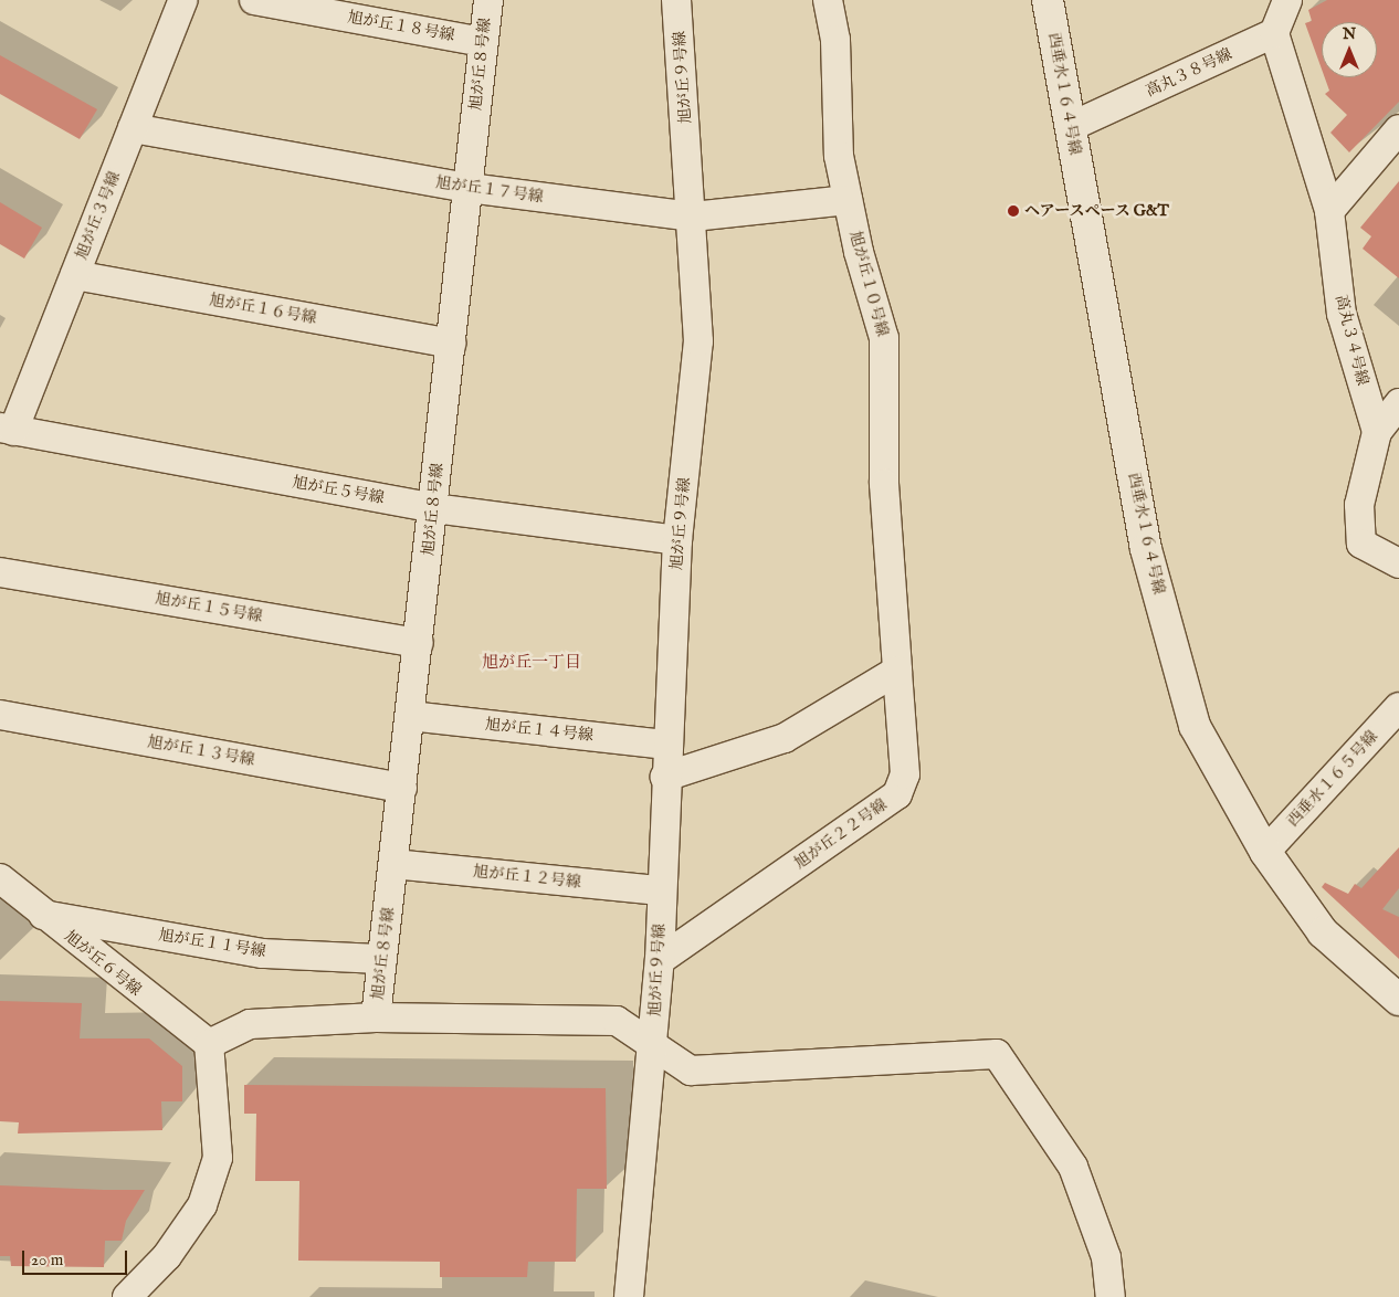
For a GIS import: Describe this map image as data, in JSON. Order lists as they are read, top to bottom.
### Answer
{
  "streets": {
    "street": [
      "旭が丘１８号線",
      "旭が丘８号線",
      "高丸３８号線",
      "旭が丘９号線",
      "西垂水１６４号線",
      "旭が丘１７号線",
      "旭が丘３号線",
      "旭が丘１０号線",
      "旭が丘１６号線",
      "高丸３４号線",
      "旭が丘５号線",
      "旭が丘１５号線",
      "旭が丘１４号線",
      "旭が丘１３号線",
      "西垂水１６５号線",
      "旭が丘２２号線",
      "旭が丘１２号線",
      "旭が丘１１号線",
      "旭が丘６号線"
    ]
  },
  "crossings": [
    ["旭が丘１８号線", "旭が丘８号線"],
    ["旭が丘８号線", "旭が丘１７号線"],
    ["旭が丘８号線", "旭が丘１６号線"],
    ["旭が丘８号線", "旭が丘５号線"],
    ["旭が丘８号線", "旭が丘１５号線"],
    ["旭が丘８号線", "旭が丘１４号線"],
    ["旭が丘８号線", "旭が丘１３号線"],
    ["旭が丘８号線", "旭が丘１２号線"],
    ["旭が丘８号線", "旭が丘１１号線"],
    ["高丸３８号線", "西垂水１６４号線"],
    ["高丸３８号線", "高丸３４号線"],
    ["旭が丘９号線", "旭が丘１７号線"],
    ["旭が丘９号線", "旭が丘５号線"],
    ["旭が丘９号線", "旭が丘１４号線"],
    ["旭が丘９号線", "旭が丘２２号線"],
    ["旭が丘９号線", "旭が丘１２号線"],
    ["西垂水１６４号線", "西垂水１６５号線"],
    ["旭が丘１７号線", "旭が丘３号線"],
    ["旭が丘１７号線", "旭が丘１０号線"],
    ["旭が丘３号線", "旭が丘１６号線"],
    ["旭が丘３号線", "旭が丘５号線"],
    ["旭が丘１０号線", "旭が丘２２号線"],
    ["旭が丘１１号線", "旭が丘６号線"]
  ],
  "districts": ["旭が丘一丁目"],
  "places": ["ヘアースペース G&T"],
  "scale_bar": "20 m",
  "north": "top"
}
